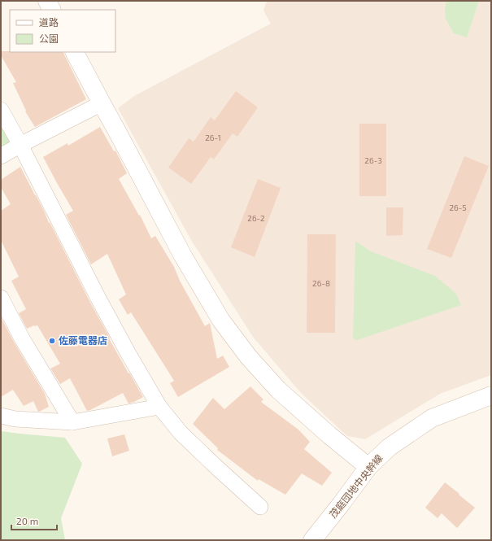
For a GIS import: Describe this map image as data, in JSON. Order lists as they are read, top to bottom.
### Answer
{
  "streets": {
    "street": ["茂庭団地中央幹線"]
  },
  "places": ["佐藤電器店"],
  "house_numbers": [
    "26-1",
    "26-3",
    "26-5",
    "26-2",
    "26-8"
  ],
  "legend": ["道路", "公園"],
  "scale_bar": "20 m"
}
